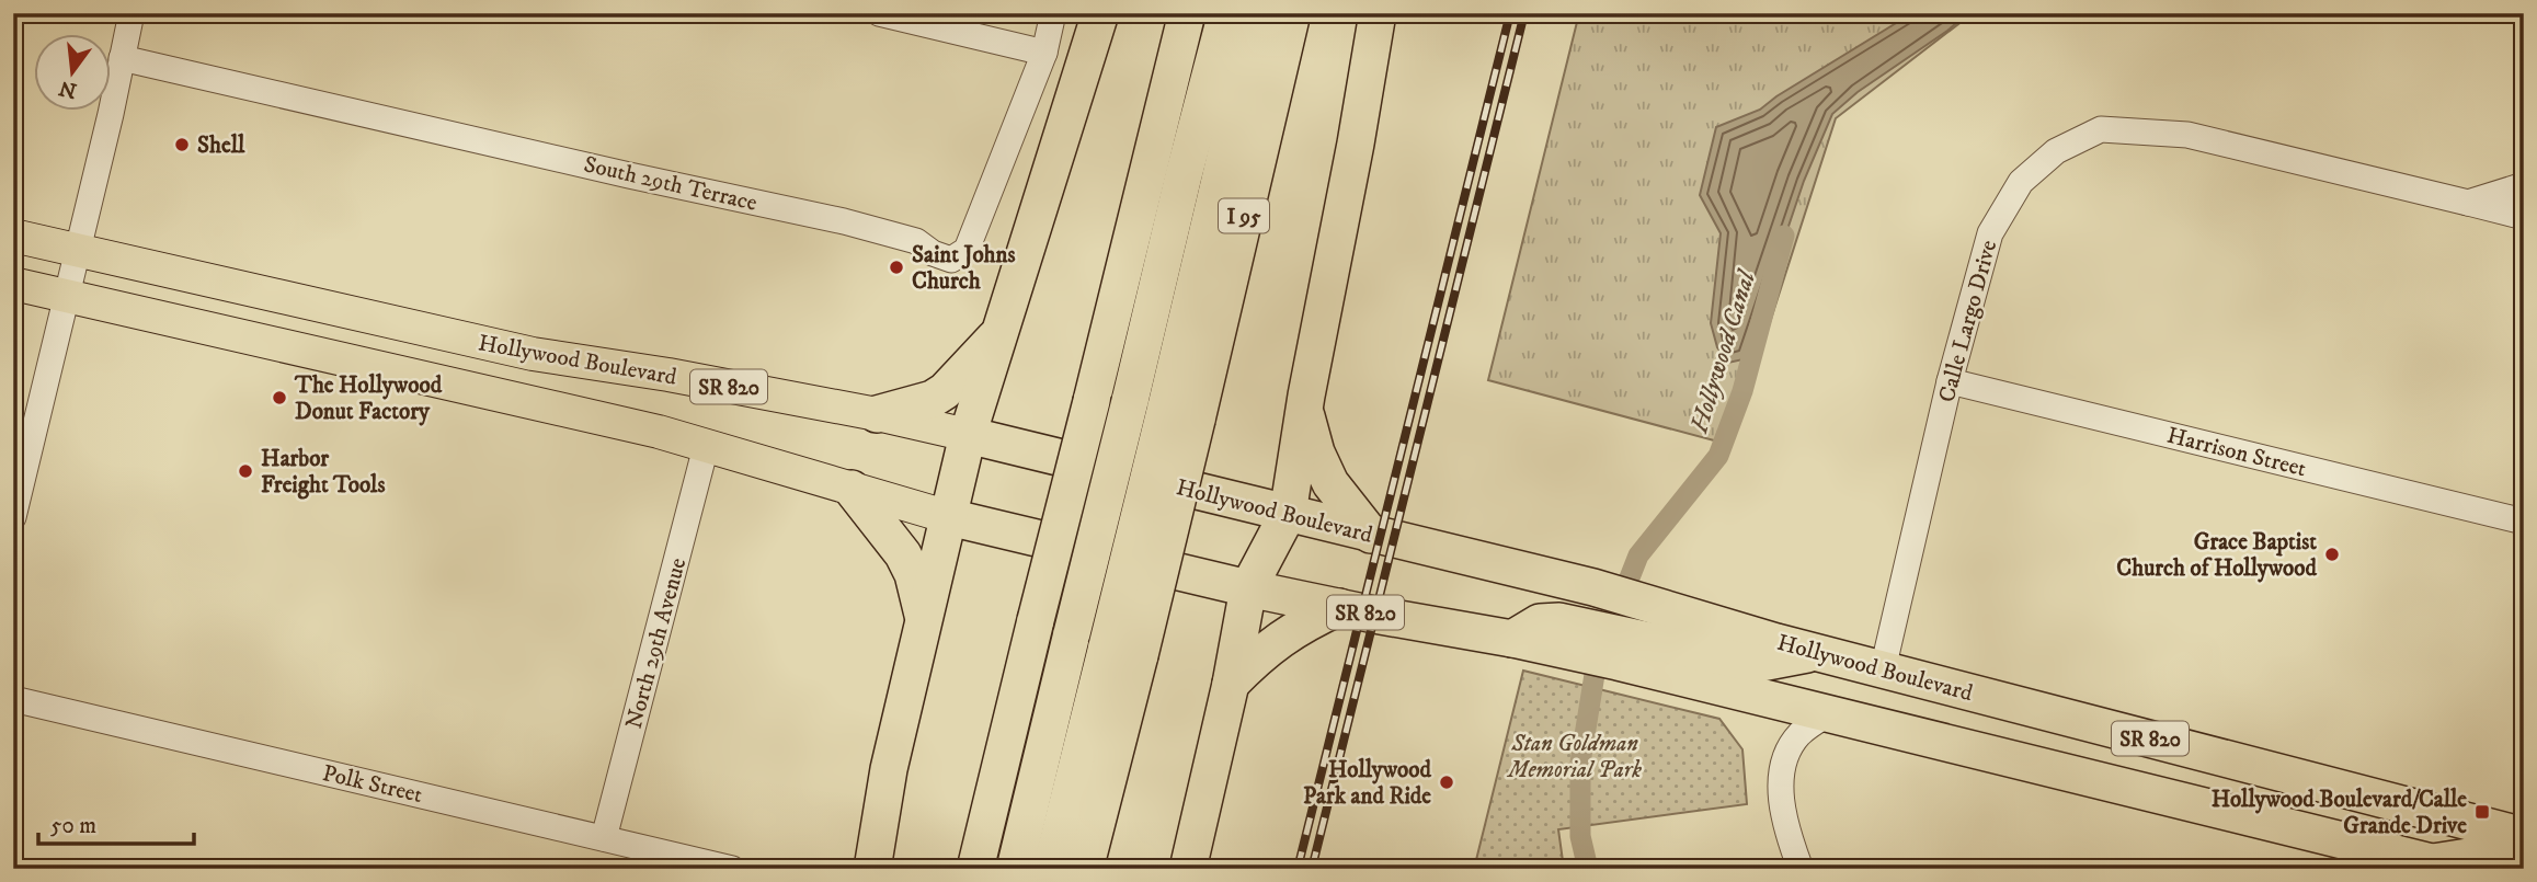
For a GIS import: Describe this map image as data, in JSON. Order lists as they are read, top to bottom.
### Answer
{
  "streets": {
    "highway": ["I 95", "Hollywood Boulevard", "SR 820"],
    "street": [
      "South 29th Terrace",
      "Calle Largo Drive",
      "Harrison Street",
      "North 29th Avenue",
      "Polk Street"
    ]
  },
  "crossings": [
    ["Calle Largo Drive", "Hollywood Boulevard"],
    ["Calle Largo Drive", "Harrison Street"],
    ["SR 820", "North 29th Avenue"],
    ["North 29th Avenue", "Polk Street"]
  ],
  "water": ["Hollywood Canal"],
  "parks": ["Stan Goldman Memorial Park"],
  "places": {
    "other": [
      "Shell",
      "Saint Johns Church",
      "The Hollywood Donut Factory",
      "Harbor Freight Tools",
      "Grace Baptist Church of Hollywood",
      "Hollywood Park and Ride"
    ],
    "transit": ["Hollywood Boulevard/Calle Grande Drive"]
  },
  "scale_bar": "50 m",
  "north": "bottom"
}
